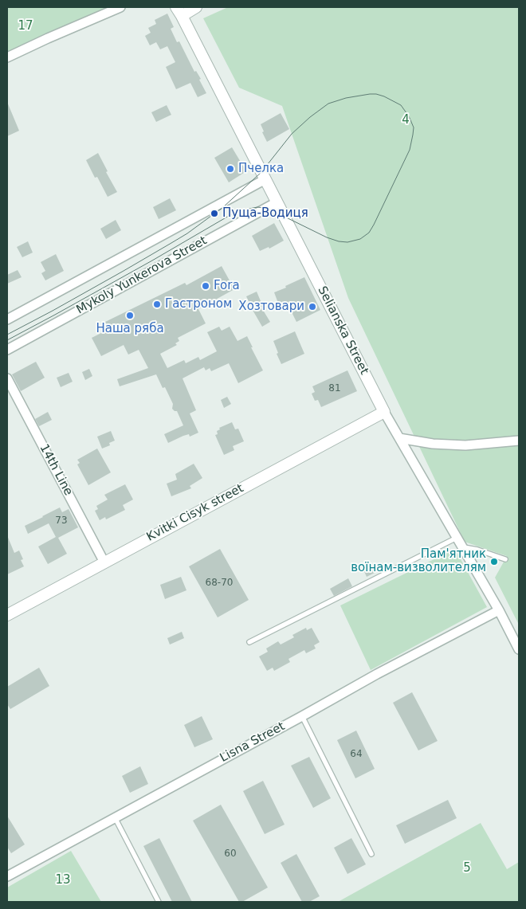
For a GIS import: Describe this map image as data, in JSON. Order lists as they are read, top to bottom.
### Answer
{
  "streets": {
    "street": [
      "Mykoly Yunkerova Street",
      "Selianska Street",
      "14th Line",
      "Kvitki Cisyk street",
      "Lisna Street"
    ]
  },
  "crossings": [
    ["Mykoly Yunkerova Street", "Selianska Street"],
    ["Selianska Street", "Kvitki Cisyk street"],
    ["Selianska Street", "Lisna Street"],
    ["14th Line", "Kvitki Cisyk street"]
  ],
  "parks": [
    "17",
    "4",
    "5",
    "13"
  ],
  "places": [
    "Пчелка",
    "Пуща-Водиця",
    "Fora",
    "Гастроном",
    "Хозтовари",
    "Наша ряба",
    "Пам'ятник воїнам-визволителям"
  ],
  "house_numbers": [
    "81",
    "73",
    "68-70",
    "64",
    "60"
  ]
}
